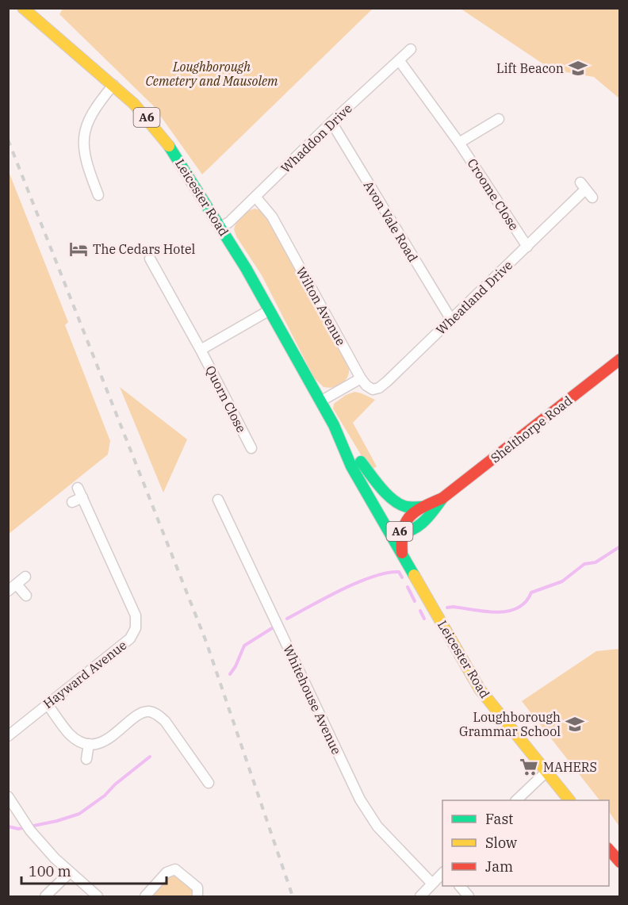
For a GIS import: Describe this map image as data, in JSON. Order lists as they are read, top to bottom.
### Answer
{
  "streets": {
    "main road": ["A6", "Leicester Road", "Shelthorpe Road"],
    "street": [
      "Whaddon Drive",
      "Croome Close",
      "Avon Vale Road",
      "Wheatland Drive",
      "Wilton Avenue",
      "Quorn Close",
      "Hayward Avenue",
      "Whitehouse Avenue"
    ]
  },
  "crossings": [
    ["Whaddon Drive", "Croome Close"],
    ["Whaddon Drive", "Leicester Road"],
    ["Whaddon Drive", "Avon Vale Road"],
    ["Whaddon Drive", "Wilton Avenue"],
    ["Croome Close", "Wheatland Drive"],
    ["Leicester Road", "Quorn Close"],
    ["Leicester Road", "Shelthorpe Road"],
    ["Avon Vale Road", "Wheatland Drive"],
    ["Wheatland Drive", "Wilton Avenue"]
  ],
  "parks": ["Loughborough Cemetery and Mausolem"],
  "places": {
    "school or university": ["Lift Beacon", "Loughborough Grammar School"],
    "hotel": ["The Cedars Hotel"],
    "supermarket": ["MAHERS"]
  },
  "legend": ["Fast", "Slow", "Jam"],
  "scale_bar": "100 m"
}
